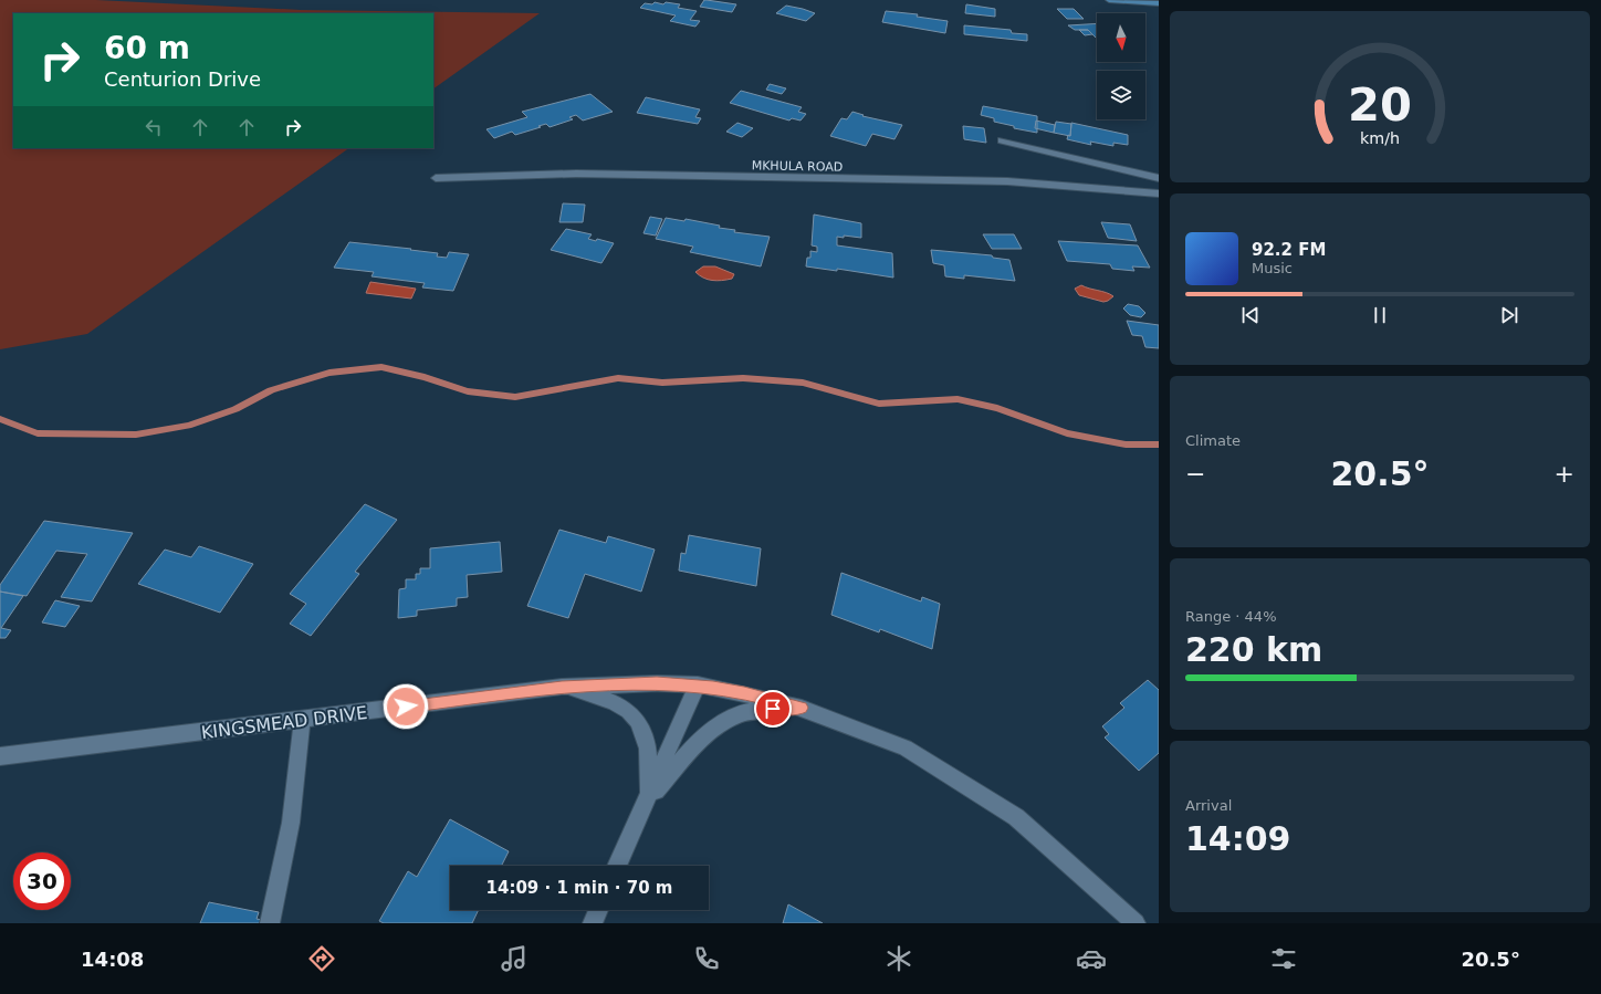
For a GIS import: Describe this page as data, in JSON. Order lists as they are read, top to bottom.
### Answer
{
  "streets": {
    "street": ["MKHULA ROAD", "KINGSMEAD DRIVE"]
  },
  "north": "bottom",
  "page": {
    "turn": ["60 m", "Centurion Drive"],
    "song": ["92.2 FM", "Music"],
    "tile": [
      "Climate",
      ["Range · 44%", "220 km"],
      ["Arrival", "14:09"]
    ],
    "heat": ["−", "20.5°", "+"],
    "limit": "30",
    "trip": "14:09 · 1 min · 70 m",
    "tabs": ["14:08", "20.5°"],
    "gauge": ["20", "km/h"]
  }
}
